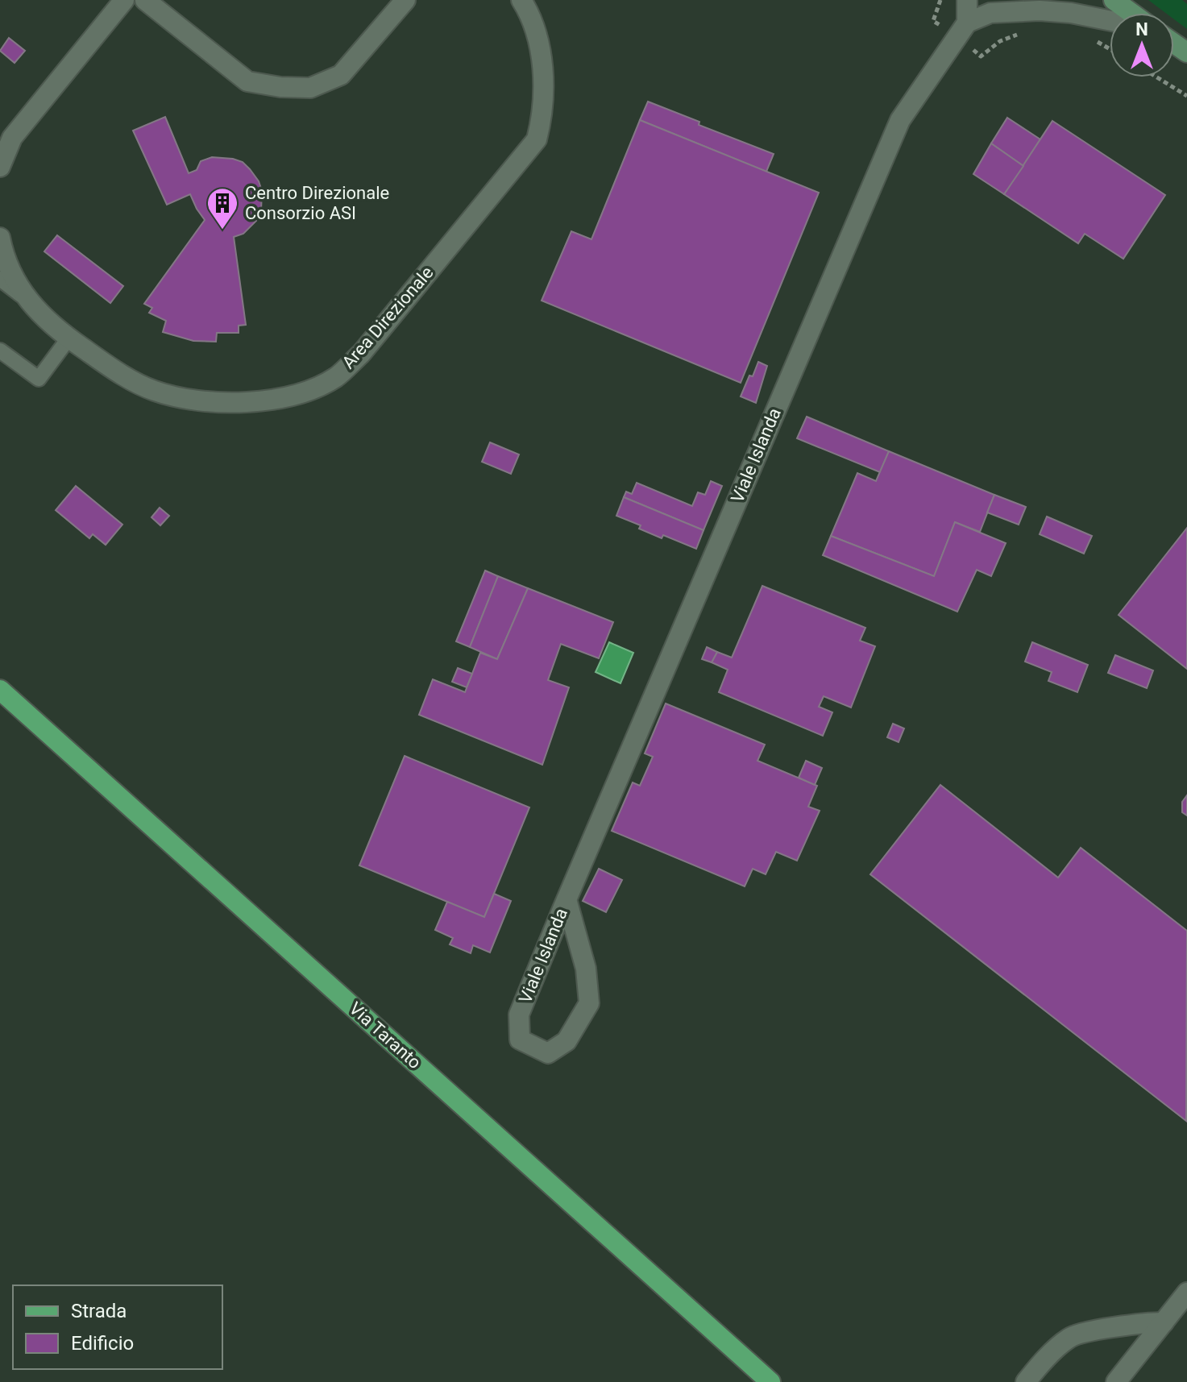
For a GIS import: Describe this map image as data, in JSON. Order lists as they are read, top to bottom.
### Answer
{
  "streets": {
    "main road": ["Via Taranto"],
    "street": ["Area Direzionale", "Viale Islanda"]
  },
  "places": {
    "building": ["Centro Direzionale Consorzio ASI"]
  },
  "legend": ["Strada", "Edificio"],
  "north": "top"
}
